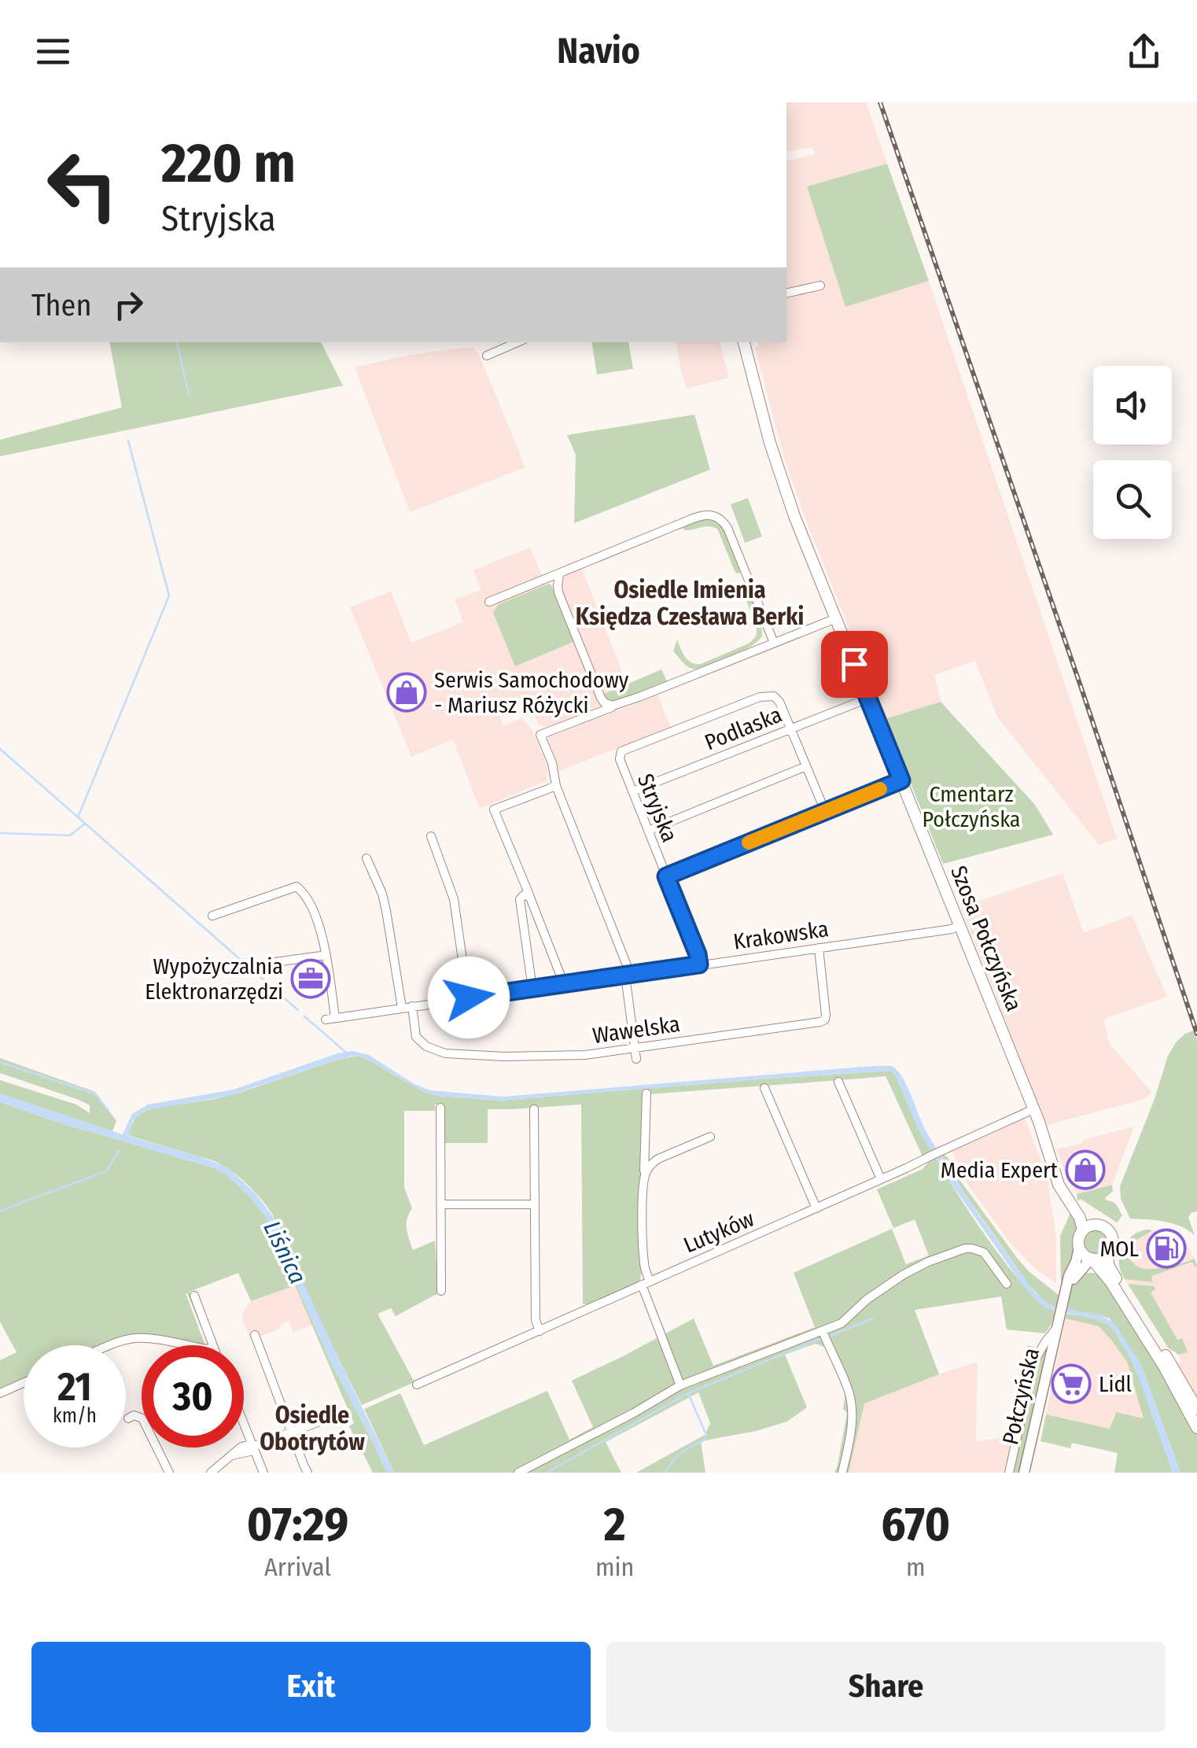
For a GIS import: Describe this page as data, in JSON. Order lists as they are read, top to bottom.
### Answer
{
  "streets": {
    "main road": ["Szosa Połczyńska"],
    "street": [
      "Podlaska",
      "Stryjska",
      "Krakowska",
      "Wawelska",
      "Lutyków",
      "Połczyńska"
    ]
  },
  "crossings": [
    ["Podlaska", "Stryjska"],
    ["Podlaska", "Szosa Połczyńska"],
    ["Stryjska", "Krakowska"],
    ["Krakowska", "Szosa Połczyńska"],
    ["Krakowska", "Wawelska"],
    ["Szosa Połczyńska", "Lutyków"],
    ["Szosa Połczyńska", "Połczyńska"]
  ],
  "districts": ["Osiedle Imienia Księdza Czesława Berki", "Osiedle Obotrytów"],
  "water": ["Liśnica"],
  "parks": ["Cmentarz Połczyńska"],
  "places": {
    "shop": ["Serwis Samochodowy - Mariusz Różycki", "Media Expert"],
    "office": ["Wypożyczalnia Elektronarzędzi"],
    "fuel station": ["MOL"],
    "supermarket": ["Lidl"]
  },
  "page": {
    "header": "Navio",
    "turn": ["220 m", "Stryjska"],
    "then": "Then",
    "speed": "21 km/h",
    "limit": "30",
    "eta": [
      "07:29",
      "Arrival",
      "2",
      "min",
      "670",
      "m"
    ],
    "buttons": ["Exit", "Share"]
  }
}
